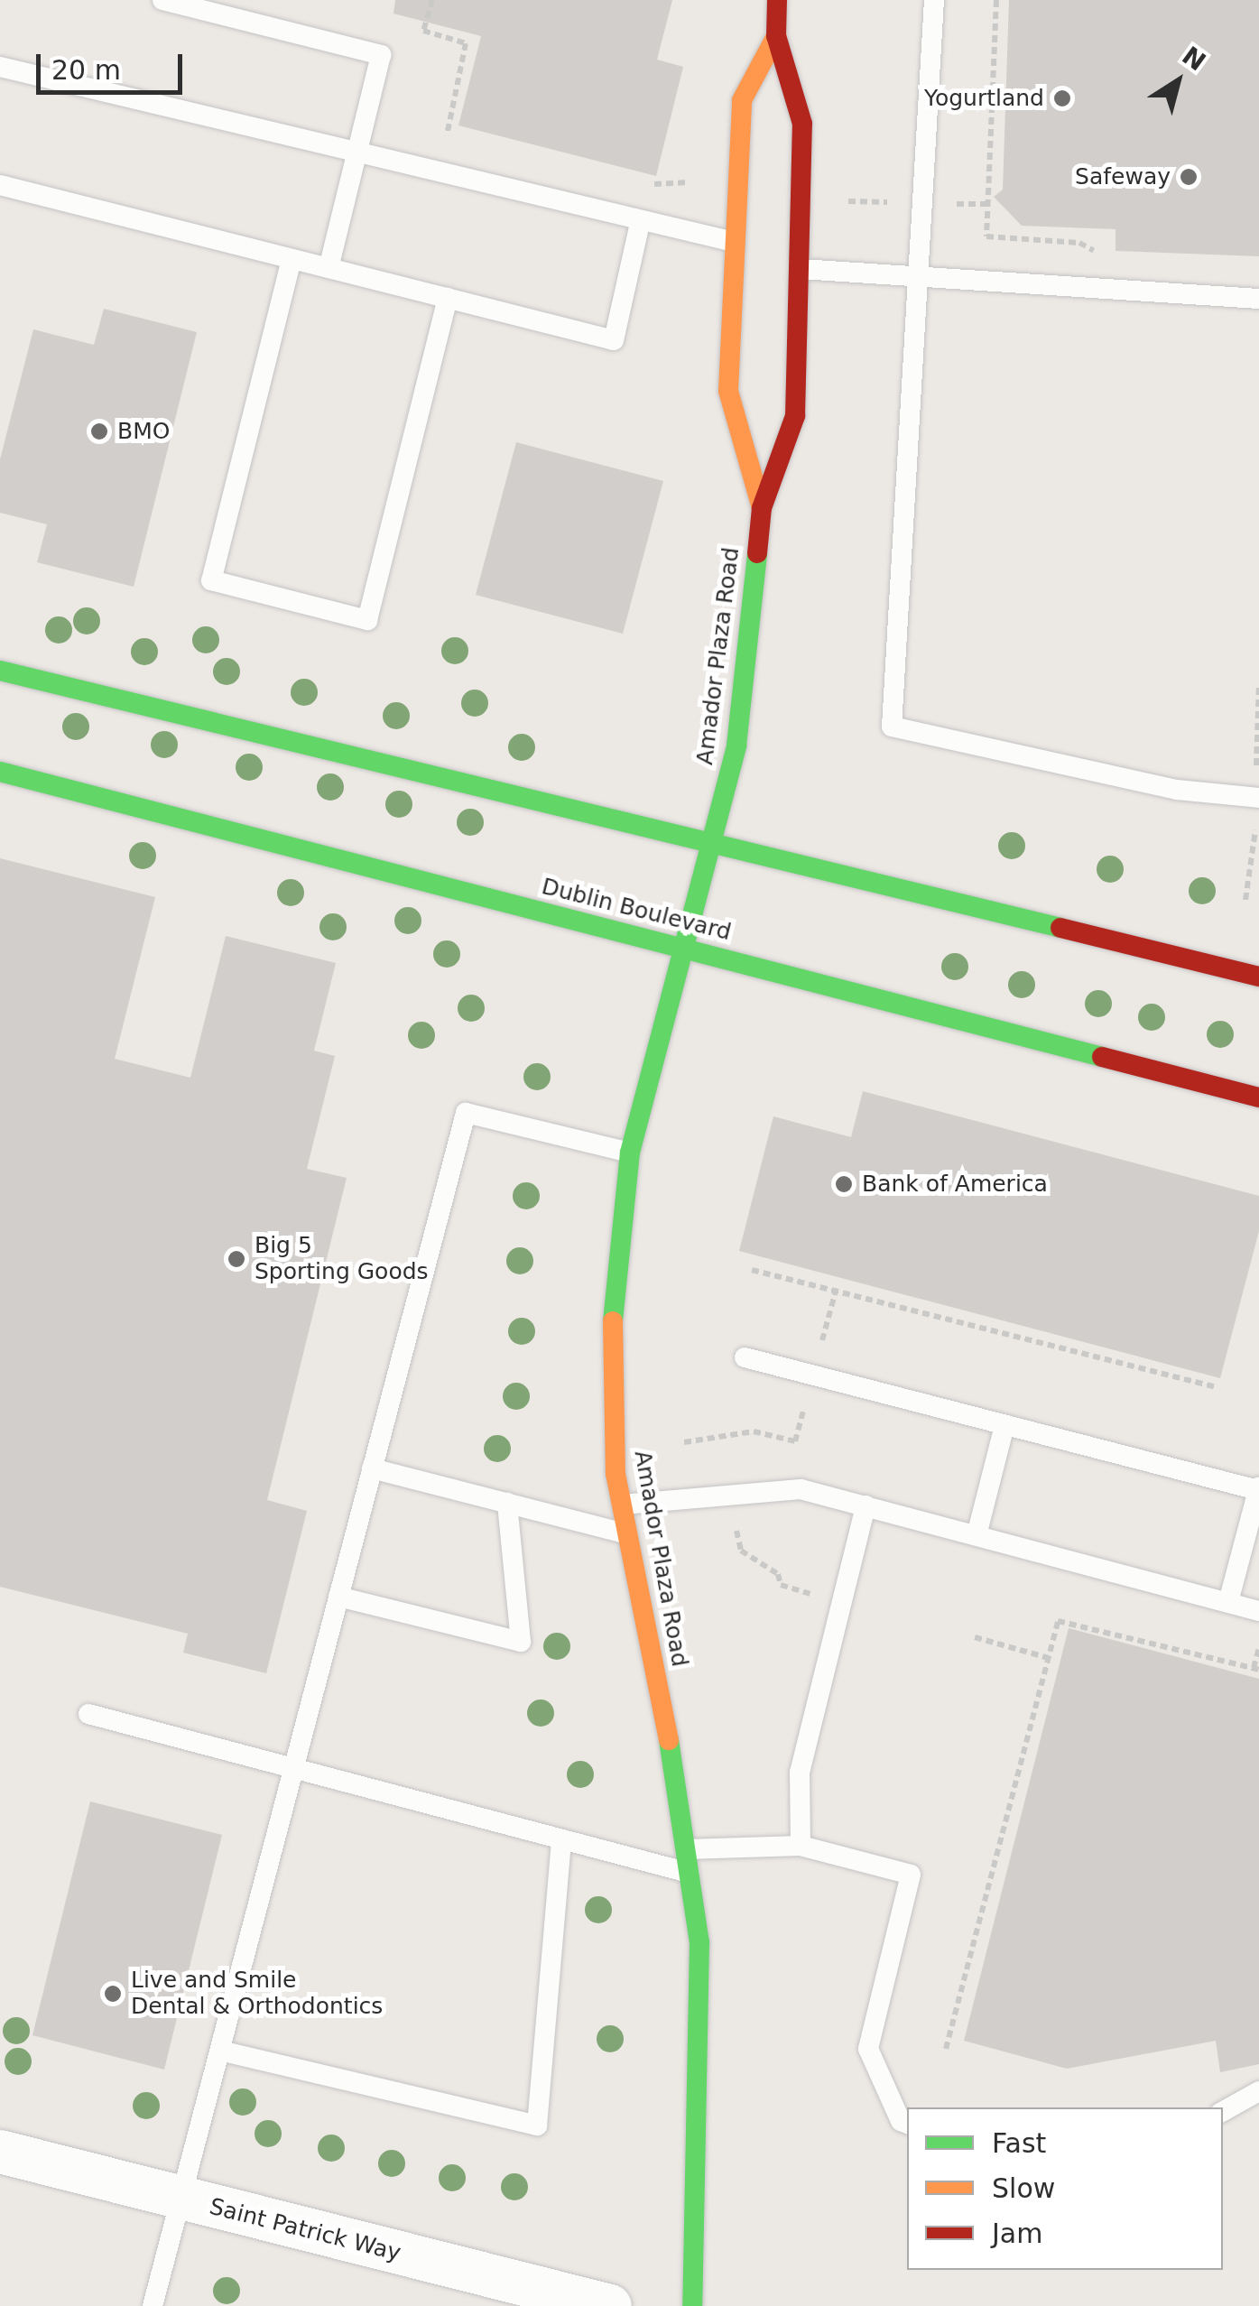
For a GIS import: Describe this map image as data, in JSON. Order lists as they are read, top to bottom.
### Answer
{
  "streets": {
    "street": ["Amador Plaza Road", "Dublin Boulevard", "Saint Patrick Way"]
  },
  "crossings": [
    ["Amador Plaza Road", "Dublin Boulevard"]
  ],
  "places": [
    "Yogurtland",
    "Safeway",
    "BMO",
    "Bank of America",
    "Big 5 Sporting Goods",
    "Live and Smile Dental & Orthodontics"
  ],
  "legend": ["Fast", "Slow", "Jam"],
  "scale_bar": "20 m",
  "north": "top right"
}
